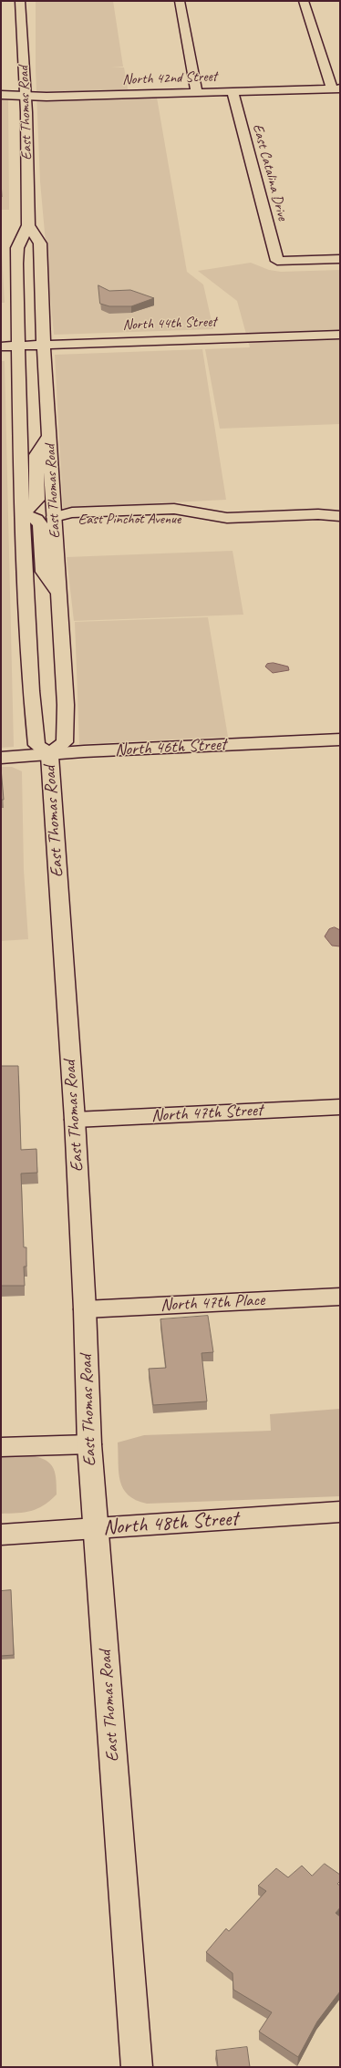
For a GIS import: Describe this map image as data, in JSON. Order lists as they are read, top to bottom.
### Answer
{
  "streets": {
    "main road": [
      "North 42nd Street",
      "East Thomas Road",
      "East Catalina Drive",
      "North 44th Street",
      "East Pinchot Avenue",
      "North 46th Street",
      "North 47th Street",
      "North 47th Place",
      "North 48th Street"
    ]
  },
  "crossings": [
    ["North 42nd Street", "East Thomas Road"],
    ["North 42nd Street", "East Catalina Drive"],
    ["East Thomas Road", "North 44th Street"],
    ["East Thomas Road", "East Pinchot Avenue"],
    ["East Thomas Road", "North 46th Street"],
    ["East Thomas Road", "North 47th Street"],
    ["East Thomas Road", "North 47th Place"],
    ["East Thomas Road", "North 48th Street"]
  ]
}
